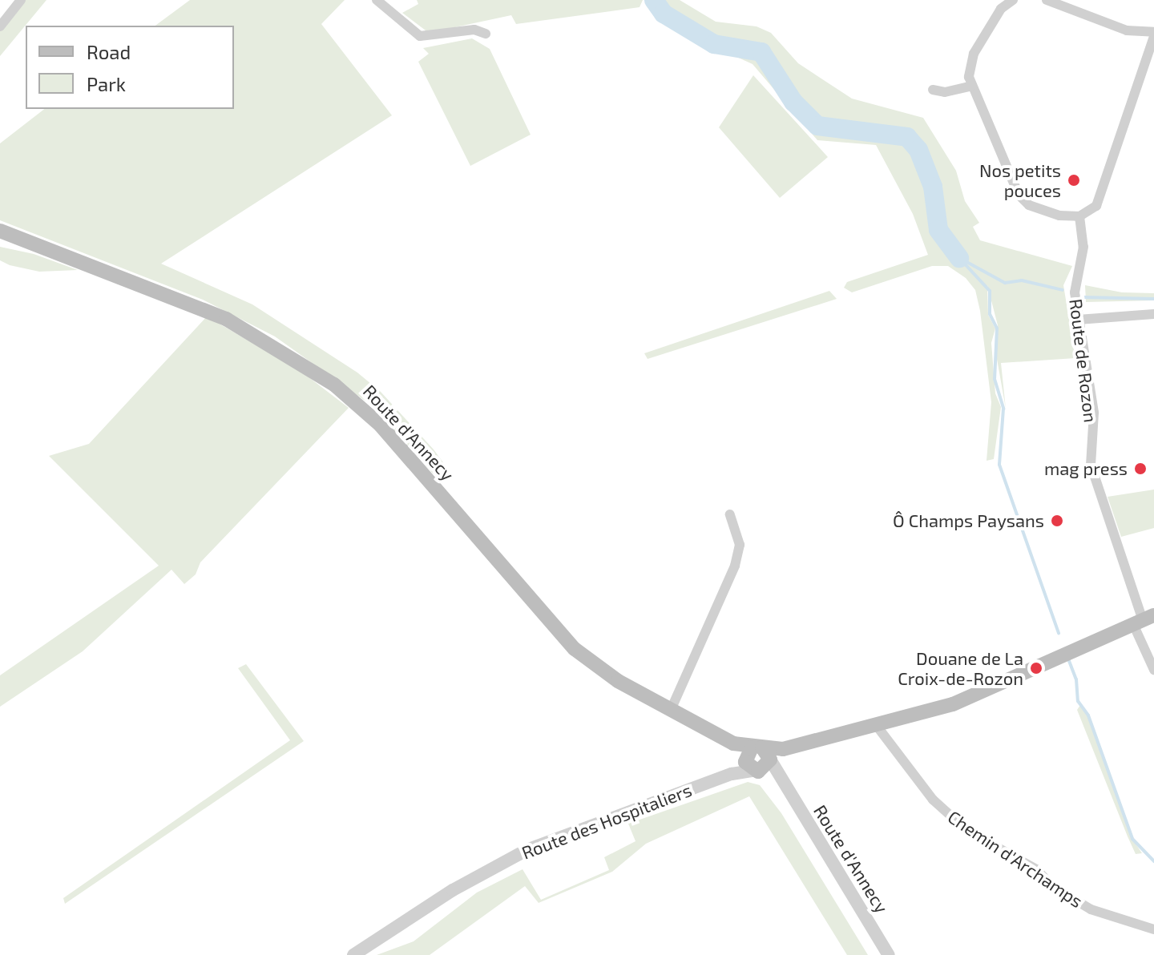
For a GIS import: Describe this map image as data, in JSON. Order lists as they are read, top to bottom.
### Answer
{
  "streets": {
    "main road": ["Route d'Annecy"],
    "street": ["Route de Rozon", "Route des Hospitaliers", "Chemin d'Archamps"]
  },
  "crossings": [
    ["Route d'Annecy", "Route des Hospitaliers"]
  ],
  "places": [
    "Nos petits pouces",
    "mag press",
    "Ô Champs Paysans",
    "Douane de La Croix-de-Rozon"
  ],
  "legend": ["Road", "Park"]
}
